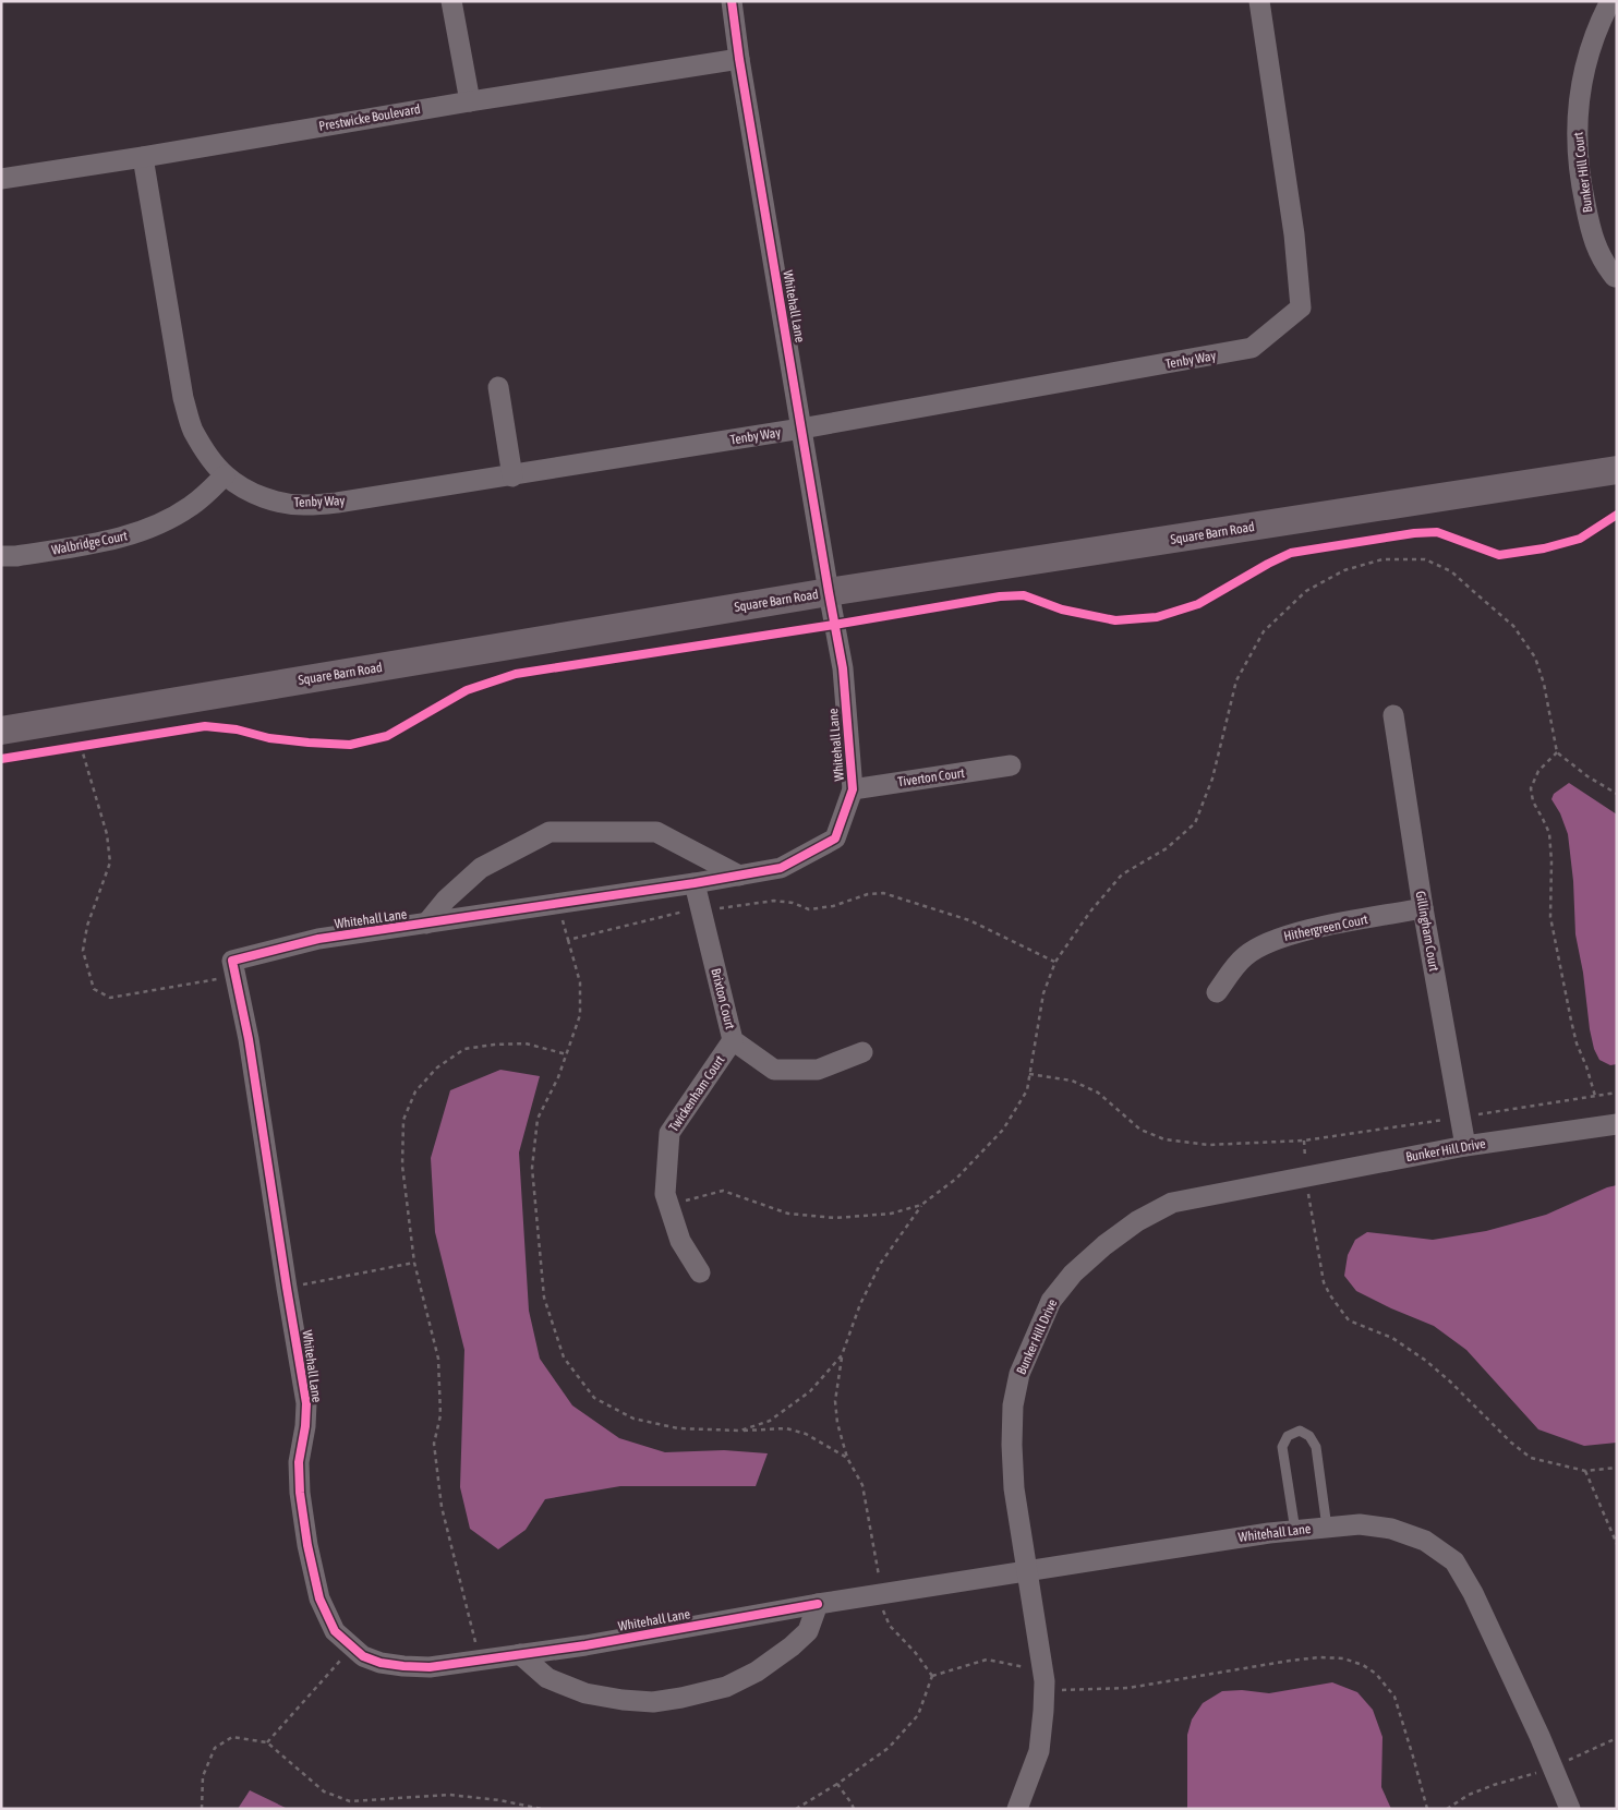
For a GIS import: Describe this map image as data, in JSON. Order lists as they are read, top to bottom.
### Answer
{
  "streets": {
    "street": [
      "Prestwicke Boulevard",
      "Bunker Hill Court",
      "Whitehall Lane",
      "Tenby Way",
      "Square Barn Road",
      "Walbridge Court",
      "Tiverton Court",
      "Hithergreen Court",
      "Gillingham Court",
      "Brixton Court",
      "Twickenham Court",
      "Bunker Hill Drive"
    ]
  },
  "crossings": [
    ["Prestwicke Boulevard", "Whitehall Lane"],
    ["Prestwicke Boulevard", "Tenby Way"],
    ["Whitehall Lane", "Tenby Way"],
    ["Whitehall Lane", "Square Barn Road"],
    ["Whitehall Lane", "Tiverton Court"],
    ["Whitehall Lane", "Brixton Court"],
    ["Whitehall Lane", "Bunker Hill Drive"],
    ["Tenby Way", "Walbridge Court"],
    ["Hithergreen Court", "Gillingham Court"],
    ["Gillingham Court", "Bunker Hill Drive"],
    ["Brixton Court", "Twickenham Court"]
  ]
}
